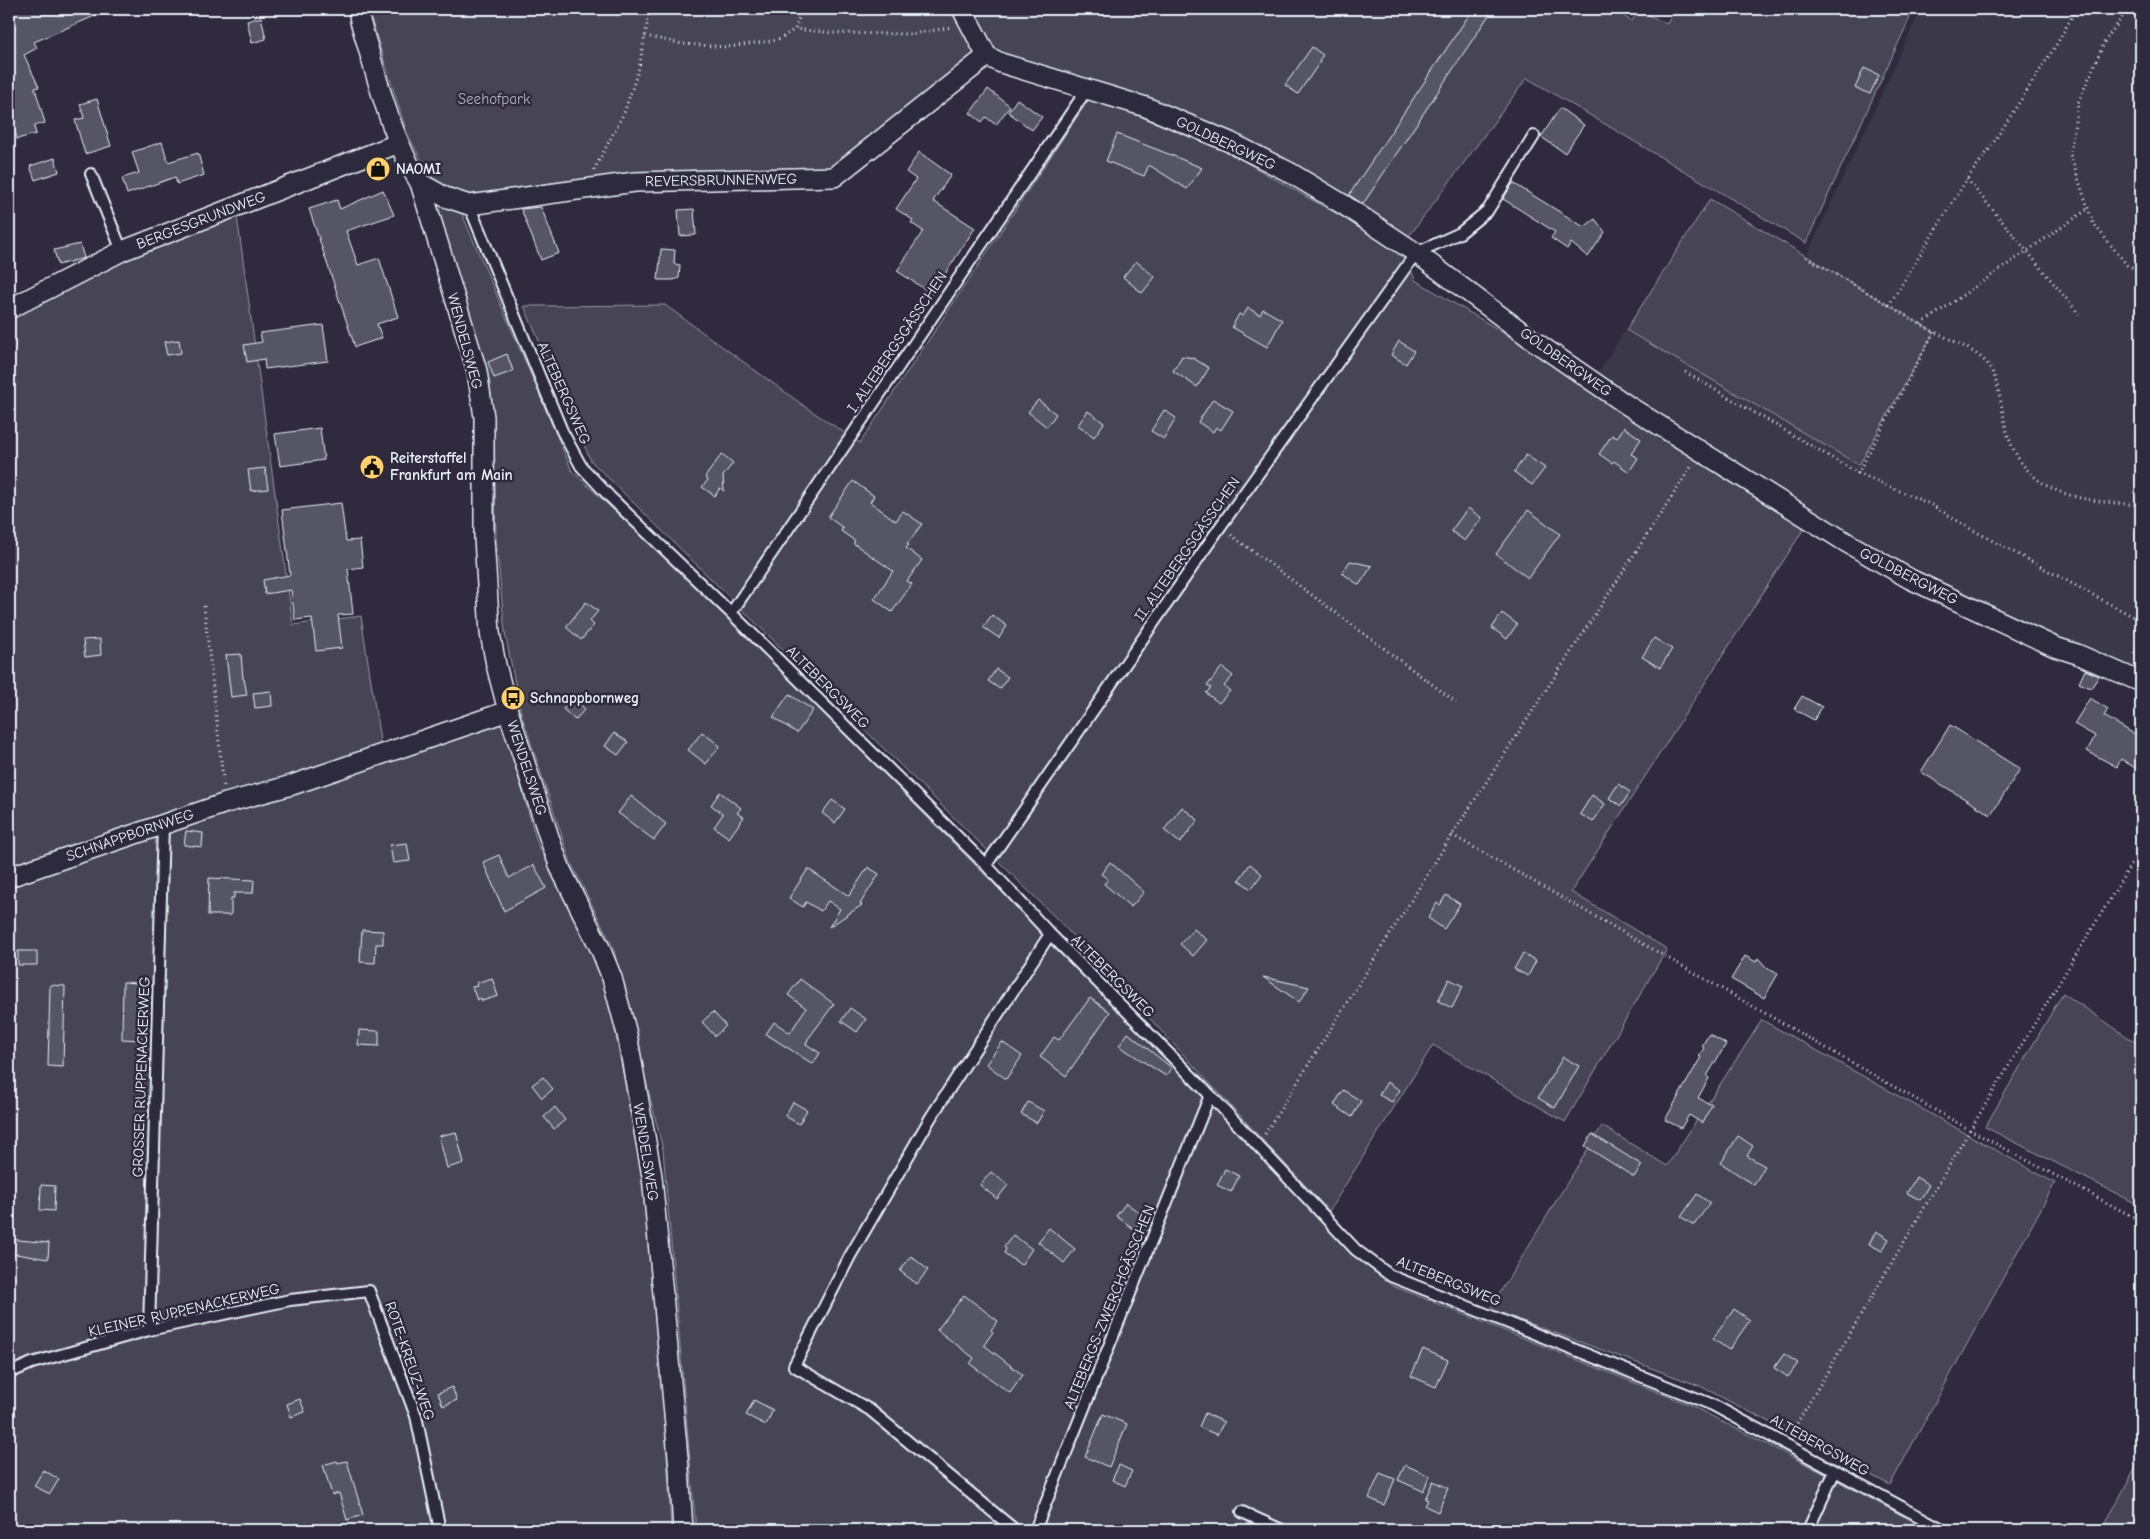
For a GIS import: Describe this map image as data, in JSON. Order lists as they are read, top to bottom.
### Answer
{
  "streets": {
    "street": [
      "GOLDBERGWEG",
      "REVERSBRUNNENWEG",
      "BERGESGRUNDWEG",
      "WENDELSWEG",
      "SCHNAPPBORNWEG"
    ],
    "lane": [
      "I. ALTEBERGSGÄSSCHEN",
      "ALTEBERGSWEG",
      "II. ALTEBERGSGÄSSCHEN",
      "GROSSER RUPPENACKERWEG",
      "ALTEBERGS-ZWERCHGÄSSCHEN",
      "KLEINER RUPPENACKERWEG",
      "ROTE-KREUZ-WEG"
    ]
  },
  "crossings": [
    ["GOLDBERGWEG", "REVERSBRUNNENWEG"],
    ["GOLDBERGWEG", "I. ALTEBERGSGÄSSCHEN"],
    ["GOLDBERGWEG", "II. ALTEBERGSGÄSSCHEN"],
    ["REVERSBRUNNENWEG", "WENDELSWEG"],
    ["REVERSBRUNNENWEG", "ALTEBERGSWEG"],
    ["BERGESGRUNDWEG", "WENDELSWEG"],
    ["WENDELSWEG", "SCHNAPPBORNWEG"],
    ["I. ALTEBERGSGÄSSCHEN", "ALTEBERGSWEG"],
    ["ALTEBERGSWEG", "II. ALTEBERGSGÄSSCHEN"],
    ["ALTEBERGSWEG", "ALTEBERGS-ZWERCHGÄSSCHEN"],
    ["SCHNAPPBORNWEG", "GROSSER RUPPENACKERWEG"],
    ["GROSSER RUPPENACKERWEG", "KLEINER RUPPENACKERWEG"],
    ["KLEINER RUPPENACKERWEG", "ROTE-KREUZ-WEG"]
  ],
  "parks": ["Seehofpark"],
  "places": {
    "shop": ["NAOMI"],
    "public building": ["Reiterstaffel Frankfurt am Main"],
    "bus stop": ["Schnappbornweg"]
  }
}
